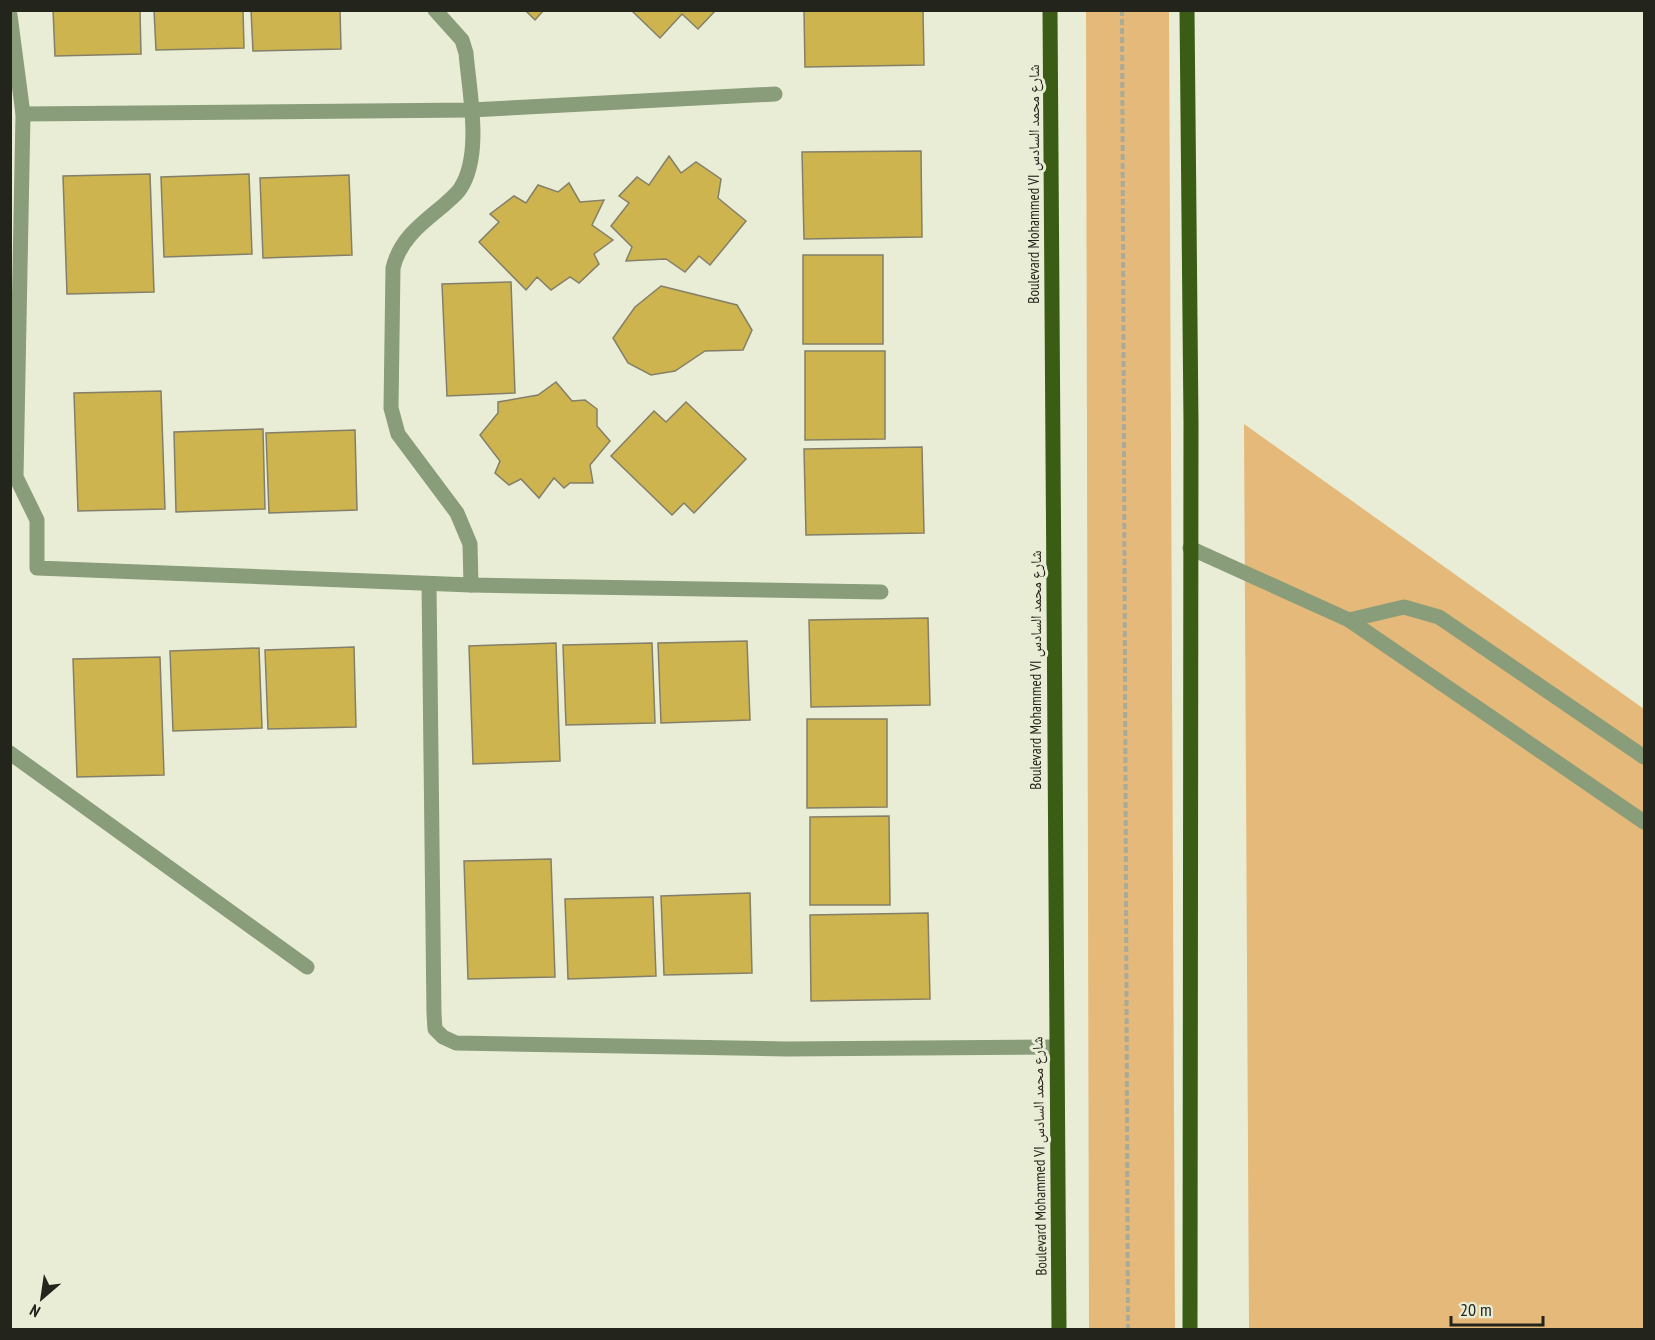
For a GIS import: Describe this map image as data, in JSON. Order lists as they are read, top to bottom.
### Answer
{
  "streets": {
    "main road": ["Boulevard Mohammed VI شارع محمد السادس"]
  },
  "scale_bar": "20 m",
  "north": "bottom left"
}
